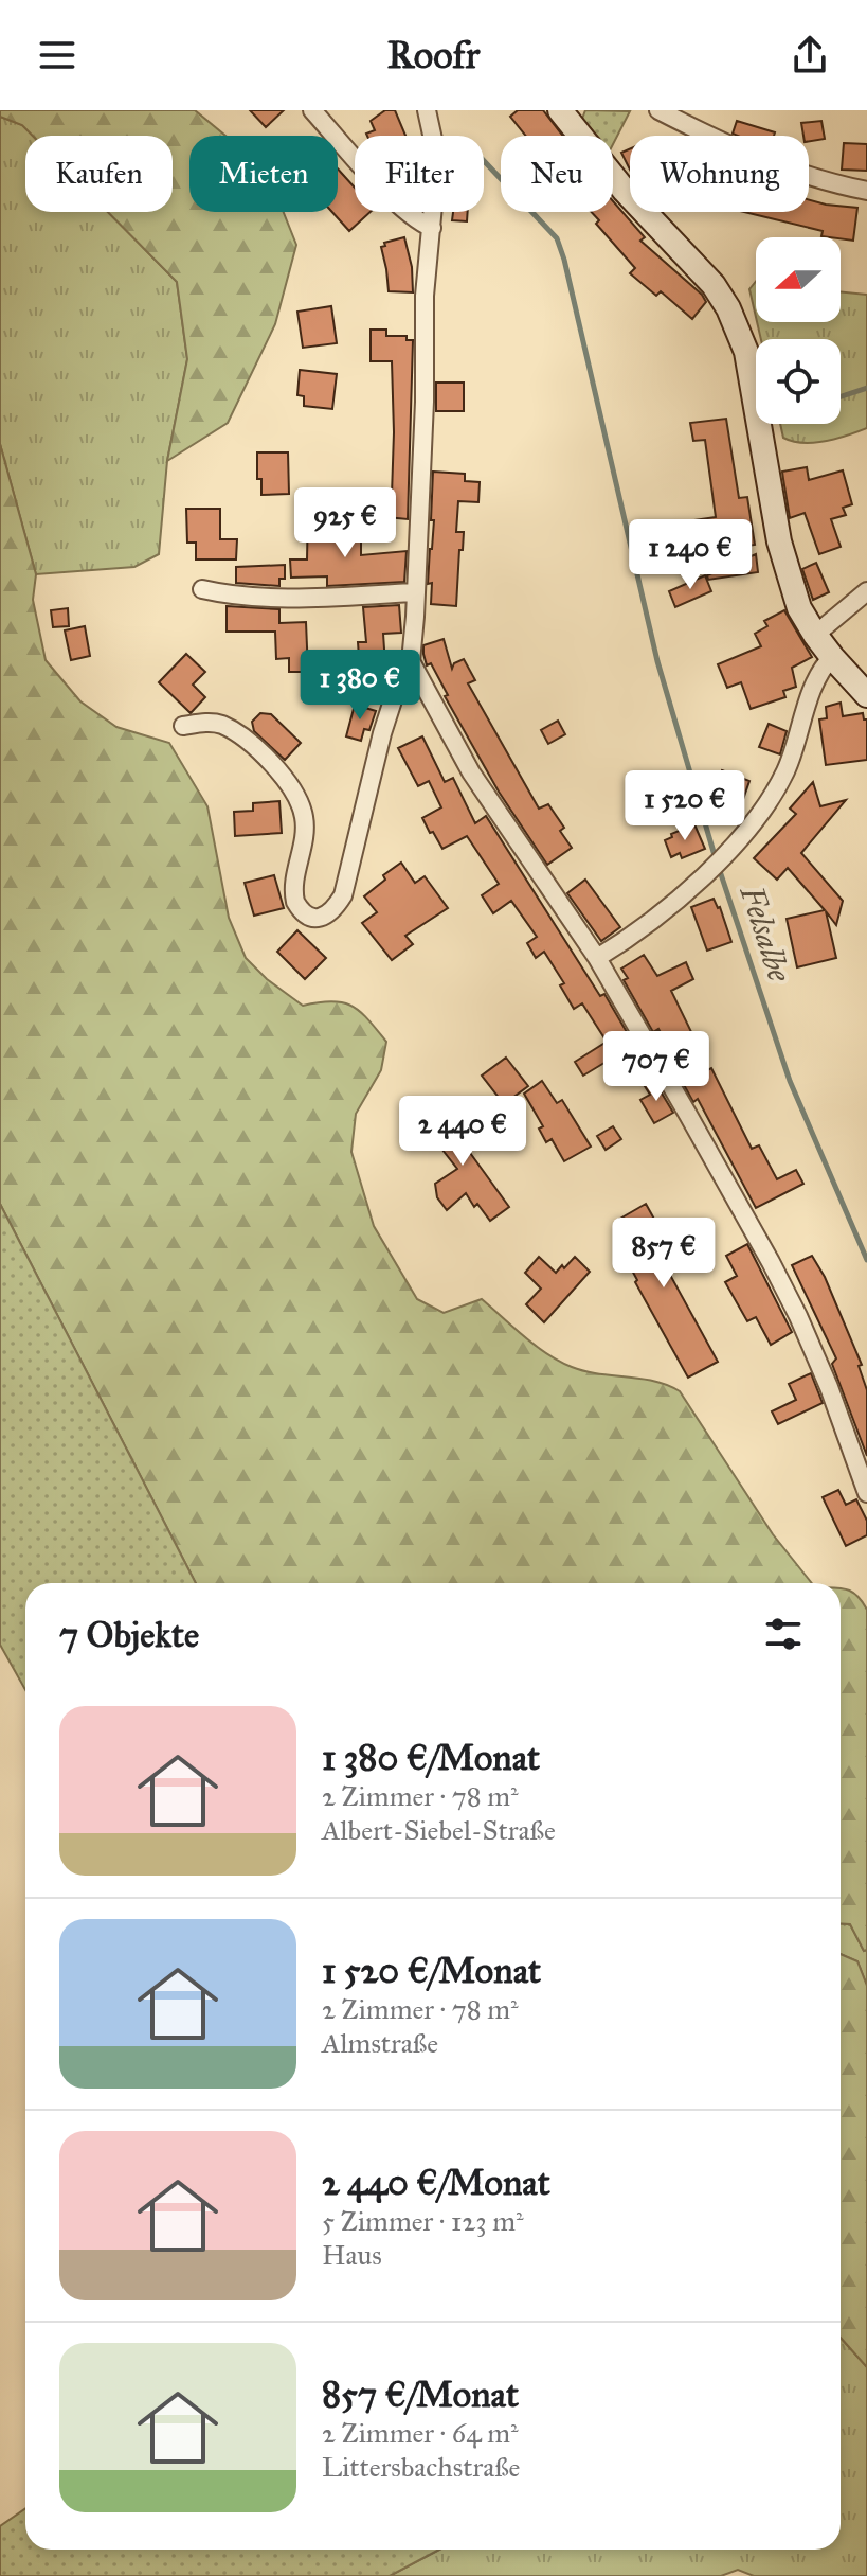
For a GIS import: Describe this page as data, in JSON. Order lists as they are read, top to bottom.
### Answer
{
  "water": ["Felsalbe"],
  "north": "left",
  "page": {
    "header": "Roofr",
    "chip": [
      "Kaufen",
      "Mieten",
      "Filter",
      "Neu",
      "Wohnung"
    ],
    "price": [
      "925 €",
      "1 240 €",
      "1 380 €",
      "1 520 €",
      "707 €",
      "2 440 €",
      "857 €"
    ],
    "heading": "7 Objekte",
    "list": [
      {
        "name": "1 380 €/Monat",
        "note": "2 Zimmer · 78 m² · Albert-Siebel-Straße"
      },
      {
        "name": "1 520 €/Monat",
        "note": "2 Zimmer · 78 m² · Almstraße"
      },
      {
        "name": "2 440 €/Monat",
        "note": "5 Zimmer · 123 m² · Haus"
      },
      {
        "name": "857 €/Monat",
        "note": "2 Zimmer · 64 m² · Littersbachstraße"
      }
    ]
  }
}
